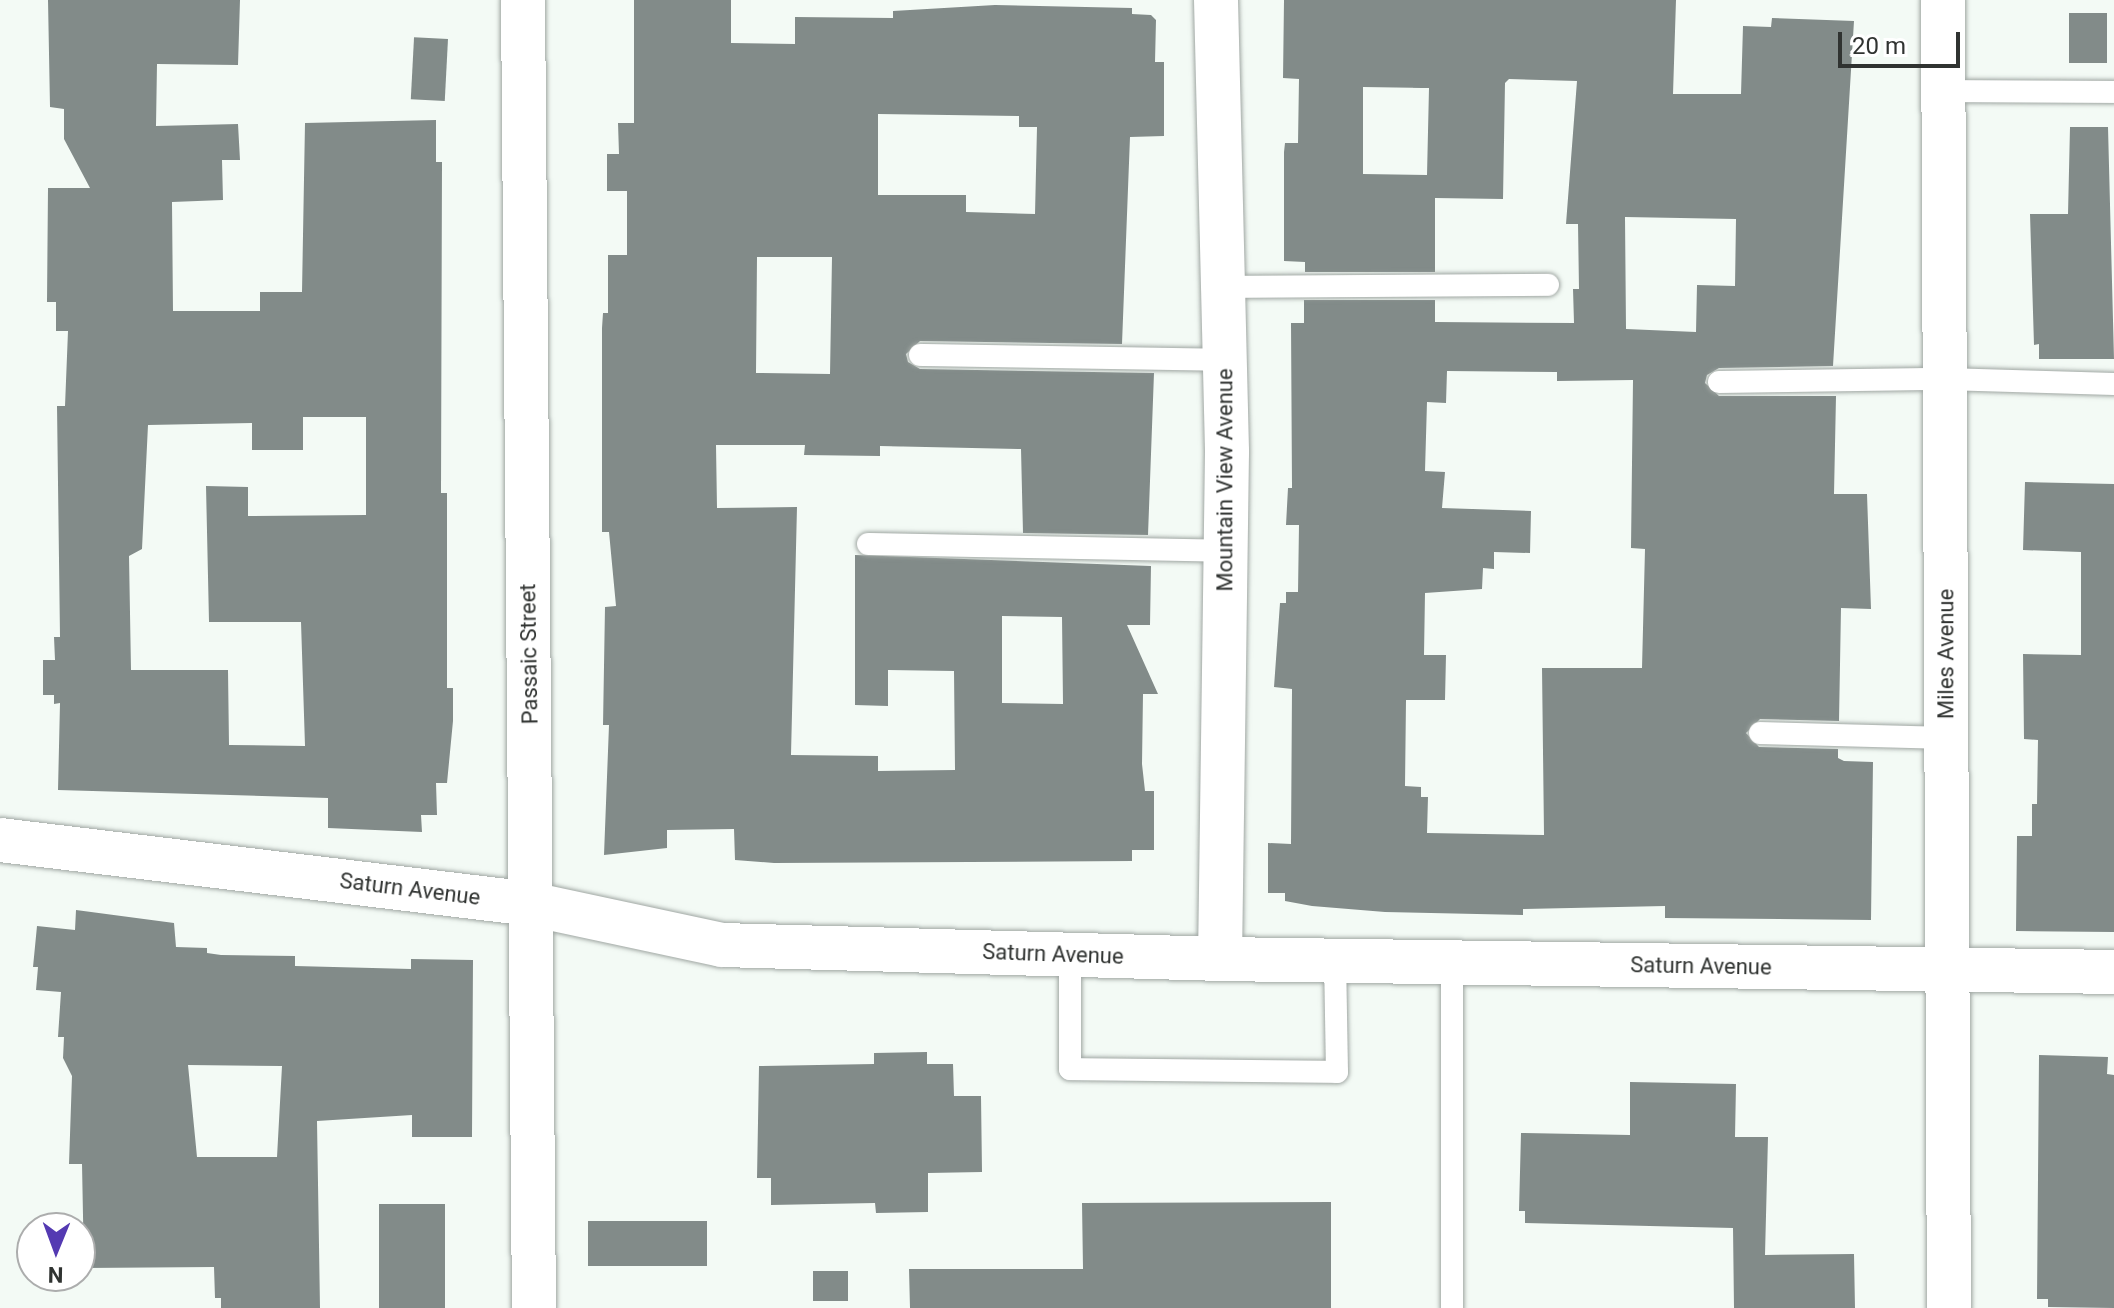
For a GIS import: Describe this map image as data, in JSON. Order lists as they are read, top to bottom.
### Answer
{
  "streets": {
    "street": [
      "Mountain View Avenue",
      "Passaic Street",
      "Miles Avenue",
      "Saturn Avenue"
    ]
  },
  "crossings": [
    ["Mountain View Avenue", "Saturn Avenue"],
    ["Passaic Street", "Saturn Avenue"],
    ["Miles Avenue", "Saturn Avenue"]
  ],
  "scale_bar": "20 m",
  "north": "bottom"
}
